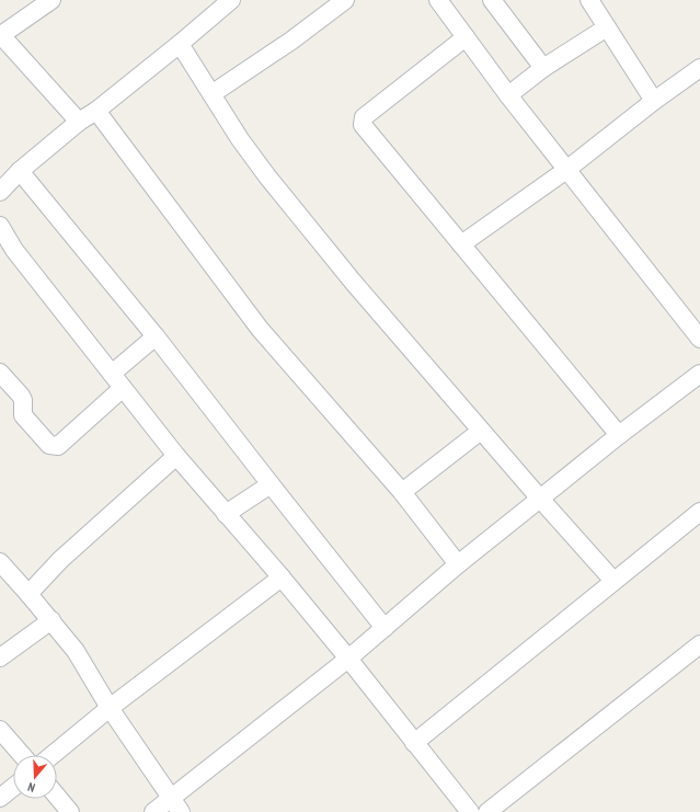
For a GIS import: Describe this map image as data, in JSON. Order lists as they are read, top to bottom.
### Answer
{
  "north": "bottom"
}
